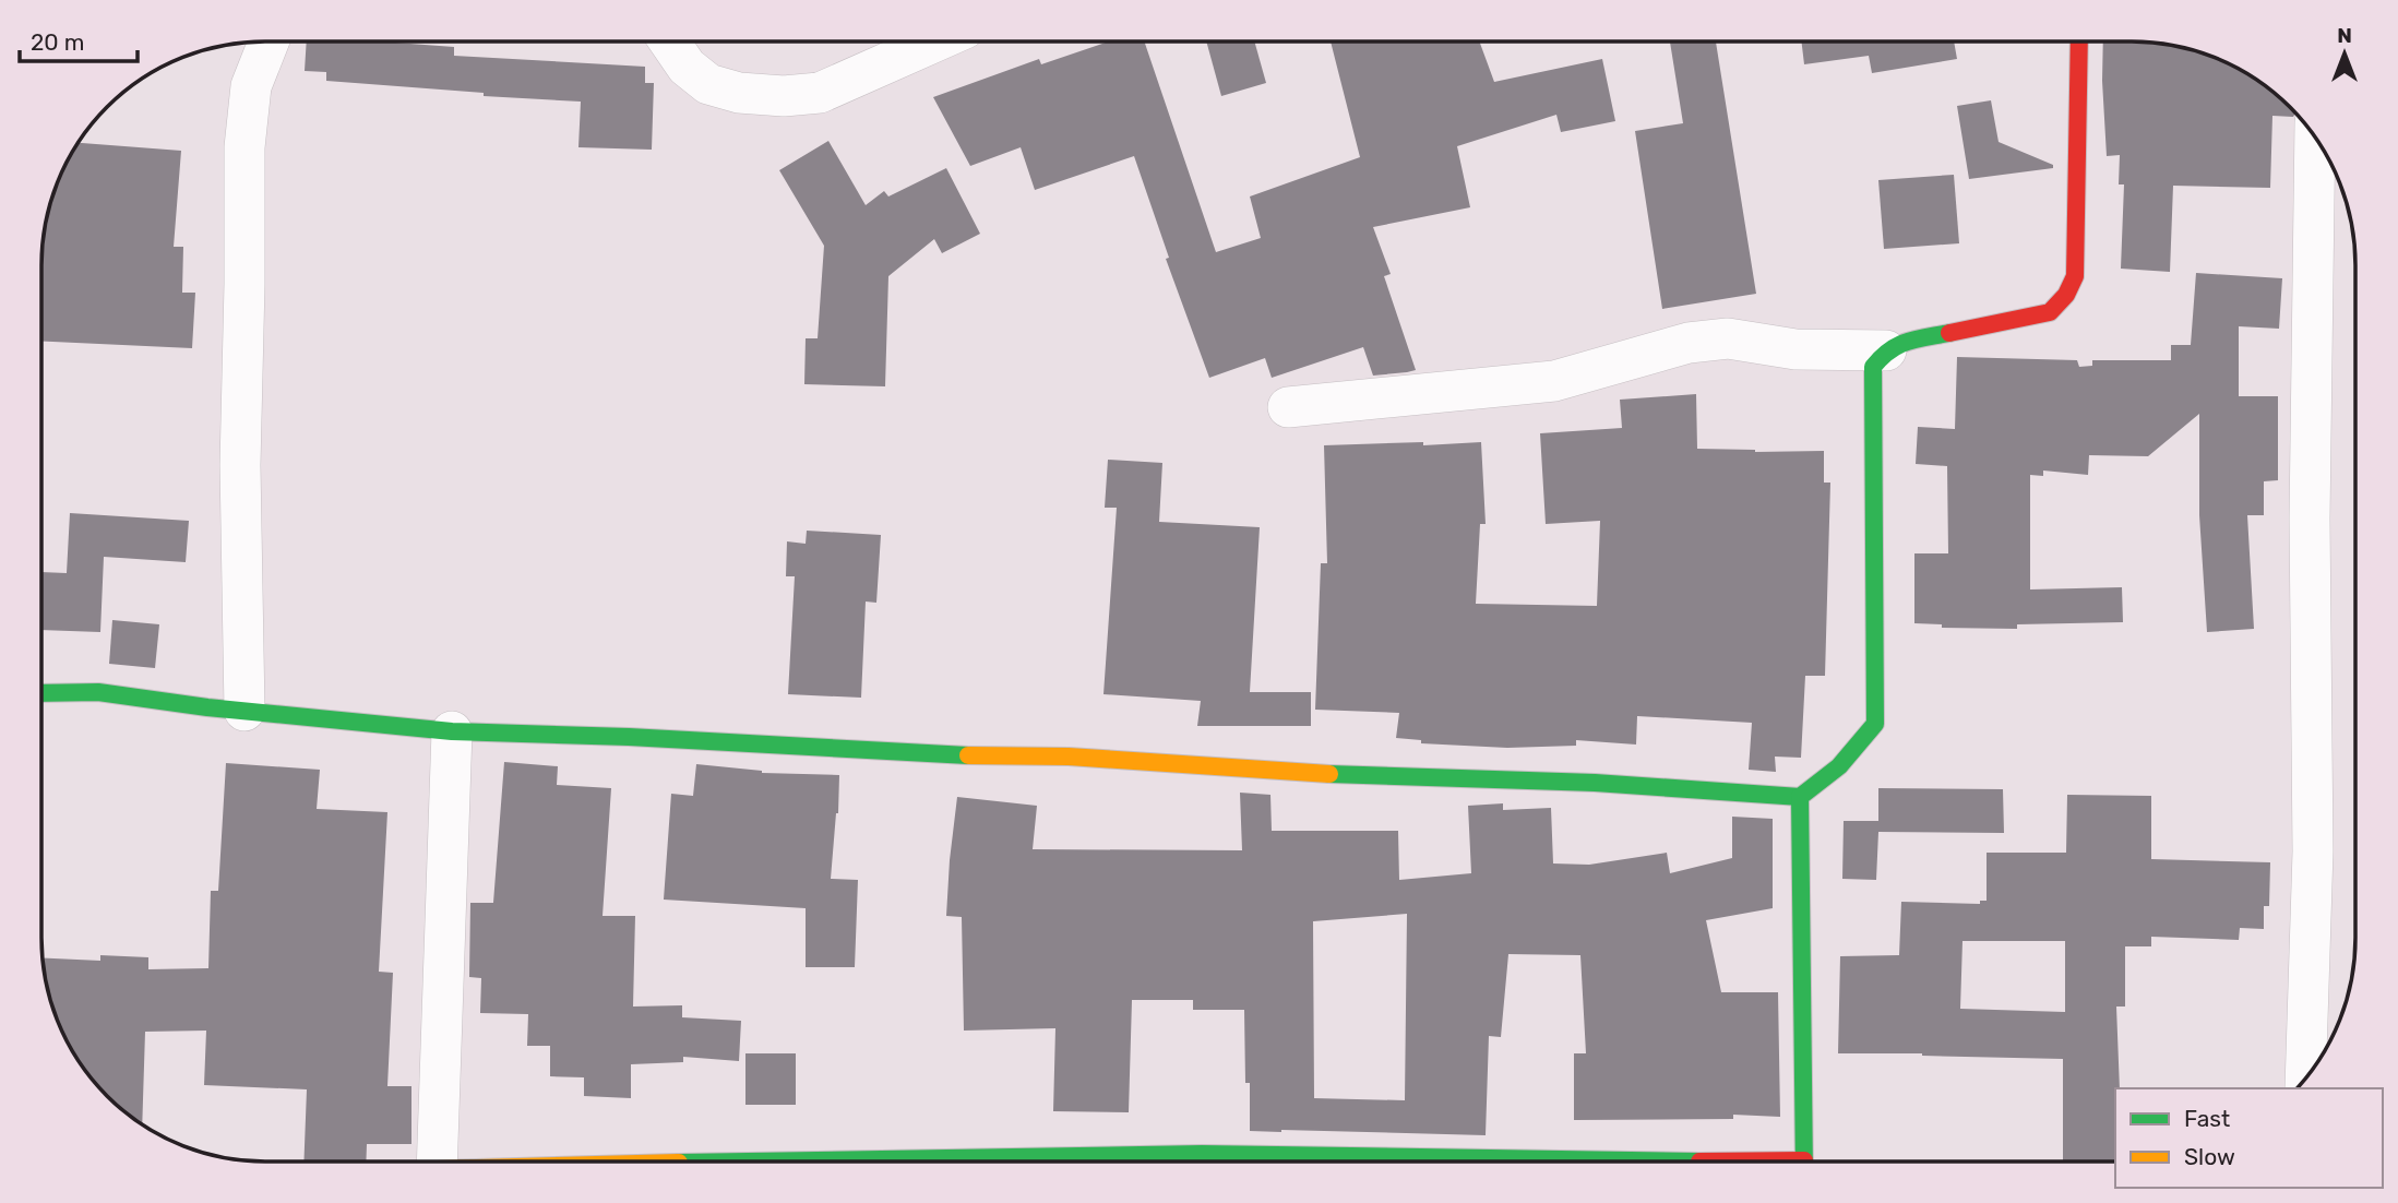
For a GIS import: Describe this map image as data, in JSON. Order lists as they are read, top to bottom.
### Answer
{
  "legend": ["Fast", "Slow"],
  "scale_bar": "20 m",
  "north": "top"
}
